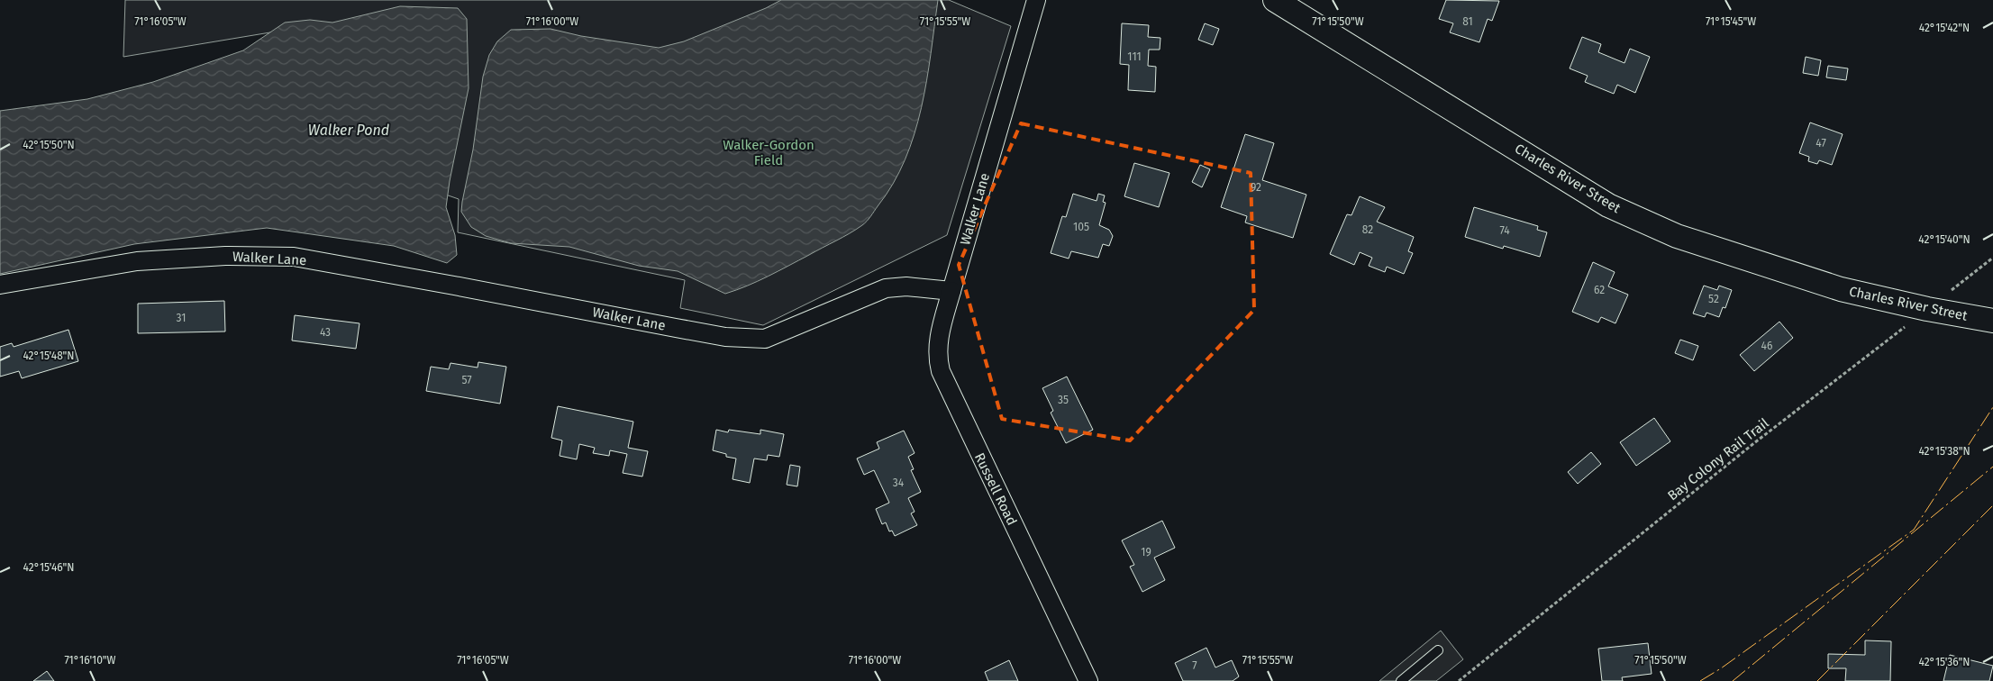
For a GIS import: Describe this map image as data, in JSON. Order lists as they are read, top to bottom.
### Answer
{
  "streets": {
    "street": ["Charles River Street", "Walker Lane", "Russell Road"],
    "path": ["Bay Colony Rail Trail"]
  },
  "crossings": [
    ["Charles River Street", "Bay Colony Rail Trail"],
    ["Walker Lane", "Russell Road"]
  ],
  "water": ["Walker Pond"],
  "parks": ["Walker-Gordon Field"],
  "house_numbers": [
    "81",
    "111",
    "47",
    "92",
    "105",
    "82",
    "74",
    "62",
    "52",
    "31",
    "43",
    "46",
    "57",
    "35",
    "34",
    "19",
    "7"
  ],
  "coordinates": [
    "71°16'05\"W",
    "71°16'00\"W",
    "71°15'55\"W",
    "71°15'50\"W",
    "71°15'45\"W",
    "42°15'42\"N",
    "42°15'50\"N",
    "42°15'40\"N",
    "42°15'48\"N",
    "42°15'38\"N",
    "42°15'46\"N",
    "71°16'10\"W",
    "42°15'36\"N"
  ]
}
